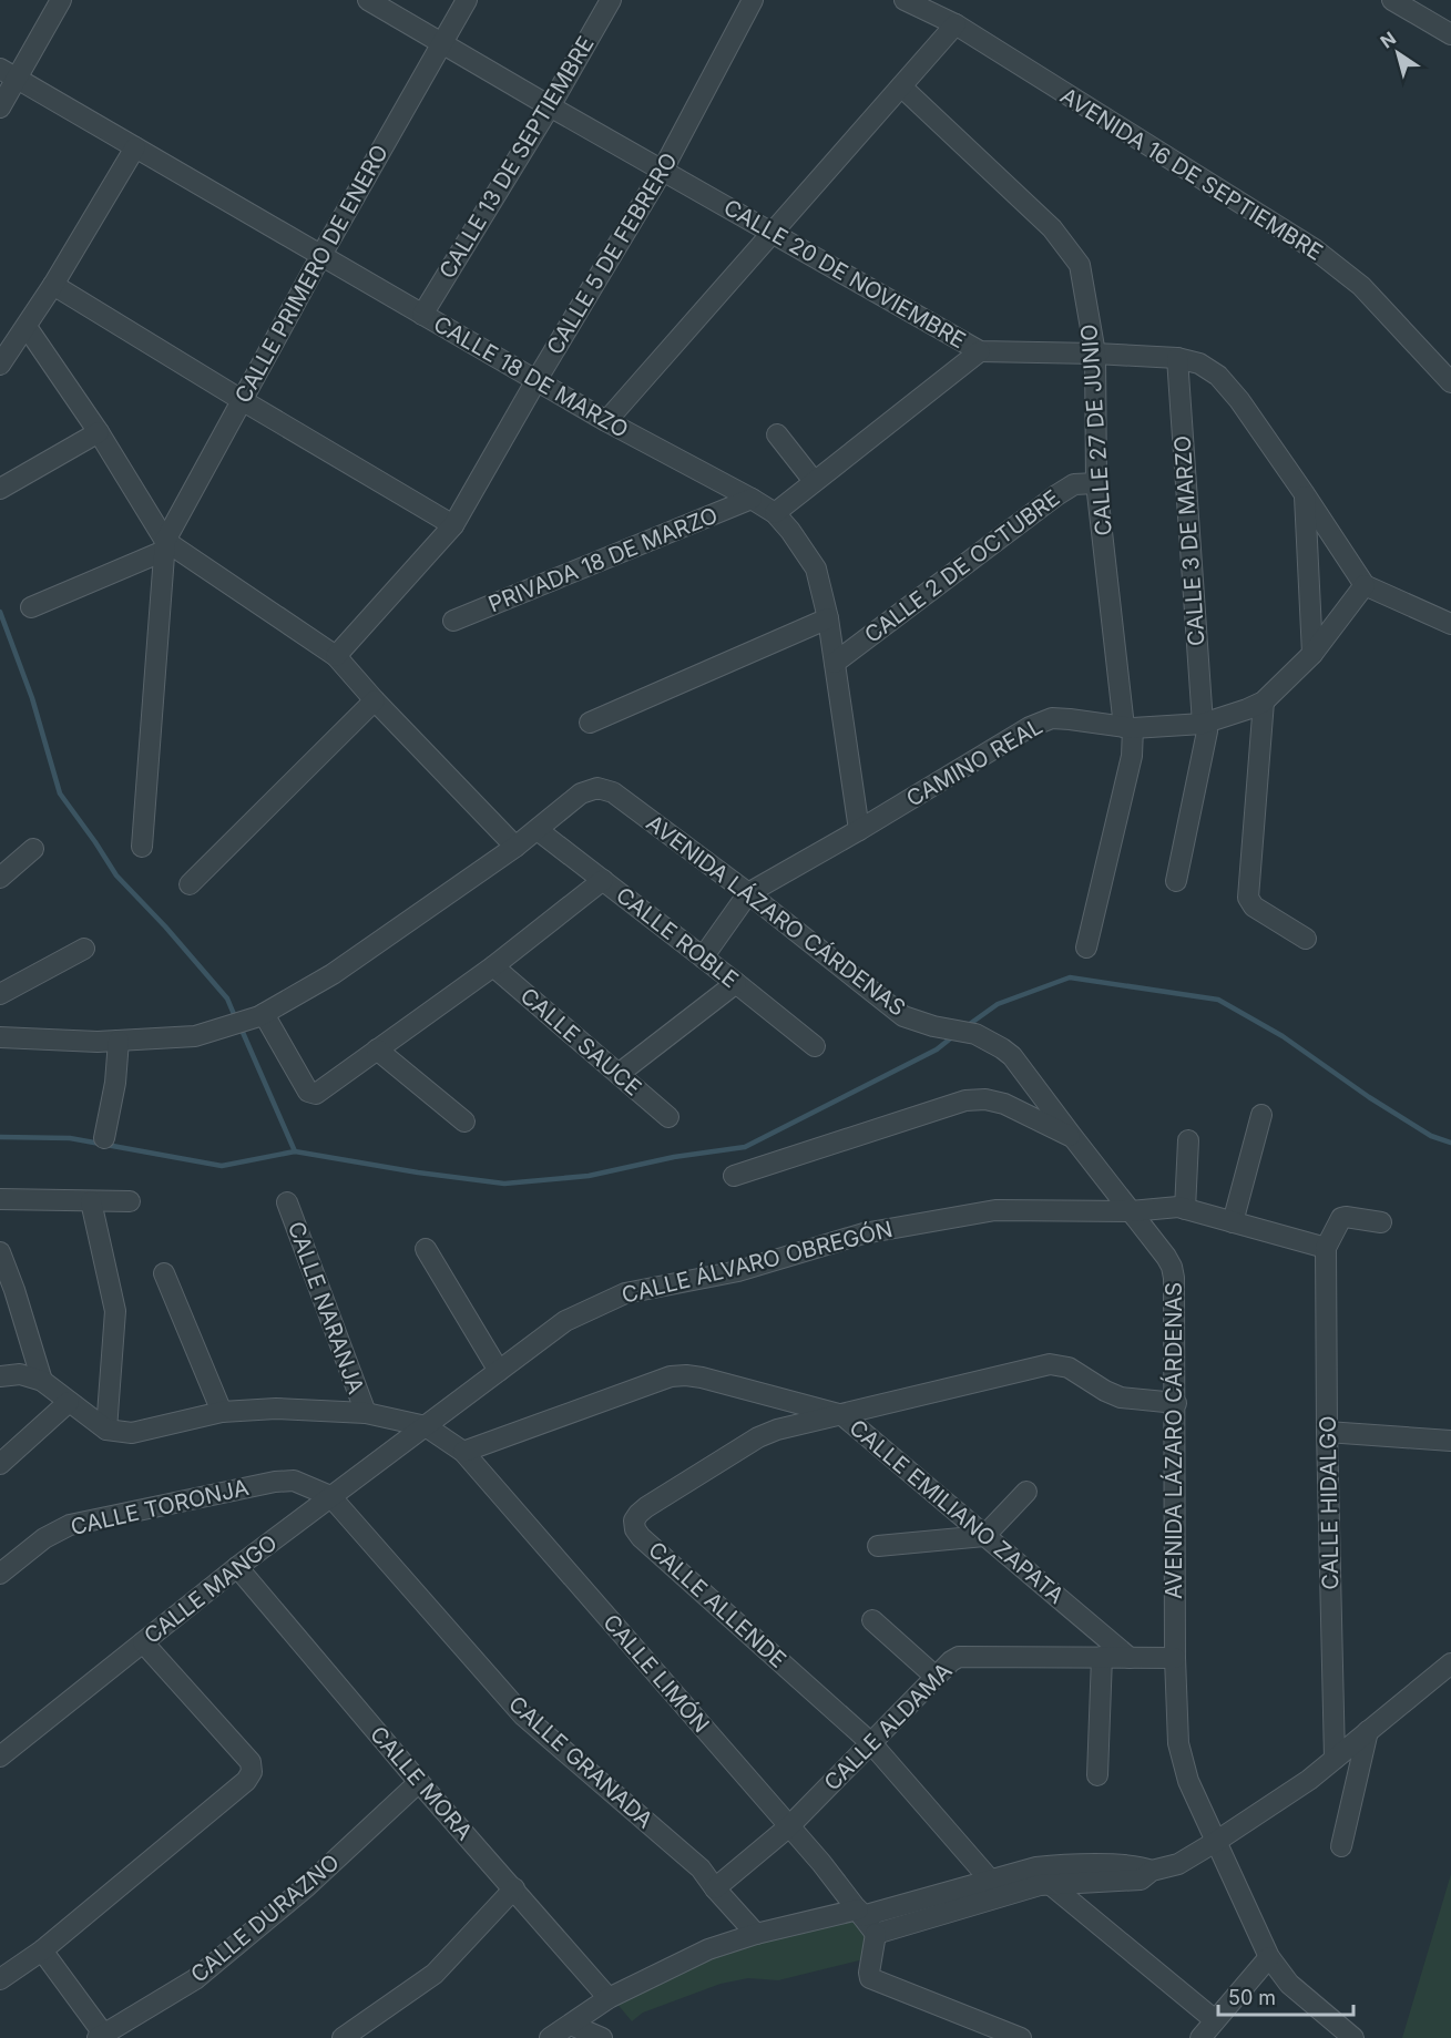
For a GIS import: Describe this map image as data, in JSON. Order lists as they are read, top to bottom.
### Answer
{
  "streets": {
    "street": [
      "CALLE 13 DE SEPTIEMBRE",
      "AVENIDA 16 DE SEPTIEMBRE",
      "CALLE 5 DE FEBRERO",
      "CALLE PRIMERO DE ENERO",
      "CALLE 20 DE NOVIEMBRE",
      "CALLE 18 DE MARZO",
      "CALLE 27 DE JUNIO",
      "CALLE 3 DE MARZO",
      "PRIVADA 18 DE MARZO",
      "CALLE 2 DE OCTUBRE",
      "CAMINO REAL",
      "AVENIDA LÁZARO CÁRDENAS",
      "CALLE ROBLE",
      "CALLE SAUCE",
      "CALLE ÁLVARO OBREGÓN",
      "CALLE NARANJA",
      "CALLE HIDALGO",
      "CALLE TORONJA",
      "CALLE EMILIANO ZAPATA",
      "CALLE MANGO",
      "CALLE ALLENDE",
      "CALLE LIMÓN",
      "CALLE ALDAMA",
      "CALLE GRANADA",
      "CALLE MORA",
      "CALLE DURAZNO"
    ]
  },
  "crossings": [
    ["CALLE 13 DE SEPTIEMBRE", "CALLE 20 DE NOVIEMBRE"],
    ["CALLE 13 DE SEPTIEMBRE", "CALLE 18 DE MARZO"],
    ["CALLE 5 DE FEBRERO", "CALLE 20 DE NOVIEMBRE"],
    ["CALLE 5 DE FEBRERO", "CALLE 18 DE MARZO"],
    ["CALLE PRIMERO DE ENERO", "CALLE 20 DE NOVIEMBRE"],
    ["CALLE PRIMERO DE ENERO", "CALLE 18 DE MARZO"],
    ["CALLE 20 DE NOVIEMBRE", "CALLE 27 DE JUNIO"],
    ["CALLE 20 DE NOVIEMBRE", "CALLE 3 DE MARZO"],
    ["CALLE 20 DE NOVIEMBRE", "CAMINO REAL"],
    ["CALLE 18 DE MARZO", "PRIVADA 18 DE MARZO"],
    ["CALLE 18 DE MARZO", "CALLE 2 DE OCTUBRE"],
    ["CALLE 18 DE MARZO", "CAMINO REAL"],
    ["CALLE 27 DE JUNIO", "CALLE 2 DE OCTUBRE"],
    ["CALLE 27 DE JUNIO", "CAMINO REAL"],
    ["CALLE 3 DE MARZO", "CAMINO REAL"],
    ["CAMINO REAL", "AVENIDA LÁZARO CÁRDENAS"],
    ["CAMINO REAL", "CALLE ROBLE"],
    ["AVENIDA LÁZARO CÁRDENAS", "CALLE ROBLE"],
    ["AVENIDA LÁZARO CÁRDENAS", "CALLE ÁLVARO OBREGÓN"],
    ["AVENIDA LÁZARO CÁRDENAS", "CALLE ALLENDE"],
    ["AVENIDA LÁZARO CÁRDENAS", "CALLE ALDAMA"],
    ["CALLE ÁLVARO OBREGÓN", "CALLE HIDALGO"],
    ["CALLE ÁLVARO OBREGÓN", "CALLE MANGO"],
    ["CALLE ÁLVARO OBREGÓN", "CALLE LIMÓN"],
    ["CALLE TORONJA", "CALLE MANGO"],
    ["CALLE TORONJA", "CALLE GRANADA"],
    ["CALLE EMILIANO ZAPATA", "CALLE ALLENDE"],
    ["CALLE EMILIANO ZAPATA", "CALLE LIMÓN"],
    ["CALLE EMILIANO ZAPATA", "CALLE ALDAMA"],
    ["CALLE MANGO", "CALLE LIMÓN"],
    ["CALLE MANGO", "CALLE GRANADA"],
    ["CALLE MANGO", "CALLE MORA"],
    ["CALLE ALLENDE", "CALLE ALDAMA"],
    ["CALLE LIMÓN", "CALLE ALDAMA"],
    ["CALLE ALDAMA", "CALLE GRANADA"],
    ["CALLE MORA", "CALLE DURAZNO"]
  ],
  "scale_bar": "50 m",
  "north": "top left"
}
